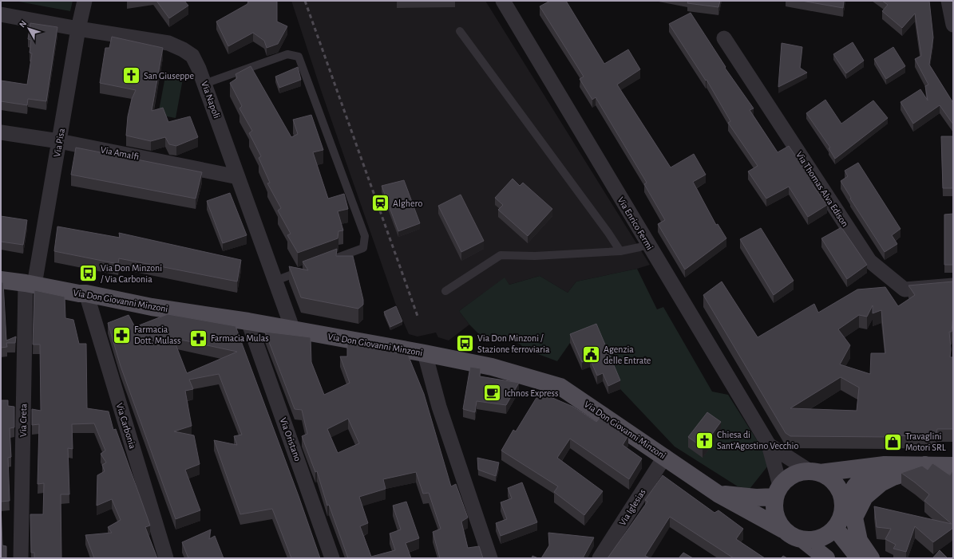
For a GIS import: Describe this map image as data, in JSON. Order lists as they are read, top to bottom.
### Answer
{
  "streets": {
    "main road": ["Via Don Giovanni Minzoni"],
    "street": [
      "Via Napoli",
      "Via Pisa",
      "Via Amalfi",
      "Via Thomas Alva Edison",
      "Via Enrico Fermi",
      "Via Creta",
      "Via Carbonia",
      "Via Oristano",
      "Via Iglesias"
    ]
  },
  "crossings": [
    ["Via Napoli", "Via Pisa"],
    ["Via Napoli", "Via Amalfi"],
    ["Via Napoli", "Via Don Giovanni Minzoni"],
    ["Via Pisa", "Via Amalfi"],
    ["Via Pisa", "Via Don Giovanni Minzoni"],
    ["Via Pisa", "Via Creta"],
    ["Via Enrico Fermi", "Via Don Giovanni Minzoni"],
    ["Via Don Giovanni Minzoni", "Via Creta"],
    ["Via Don Giovanni Minzoni", "Via Carbonia"],
    ["Via Don Giovanni Minzoni", "Via Oristano"],
    ["Via Don Giovanni Minzoni", "Via Iglesias"]
  ],
  "places": {
    "church": ["San Giuseppe", "Chiesa di Sant'Agostino Vecchio"],
    "station": ["Alghero"],
    "bus stop": ["Via Don Minzoni / Via Carbonia", "Via Don Minzoni / Stazione ferroviaria"],
    "pharmacy": ["Farmacia Dott. Mulass", "Farmacia Mulas"],
    "public building": ["Agenzia delle Entrate"],
    "cafe": ["Ichnos Express"],
    "shop": ["Travaglini Motori SRL"]
  },
  "north": "top left"
}
